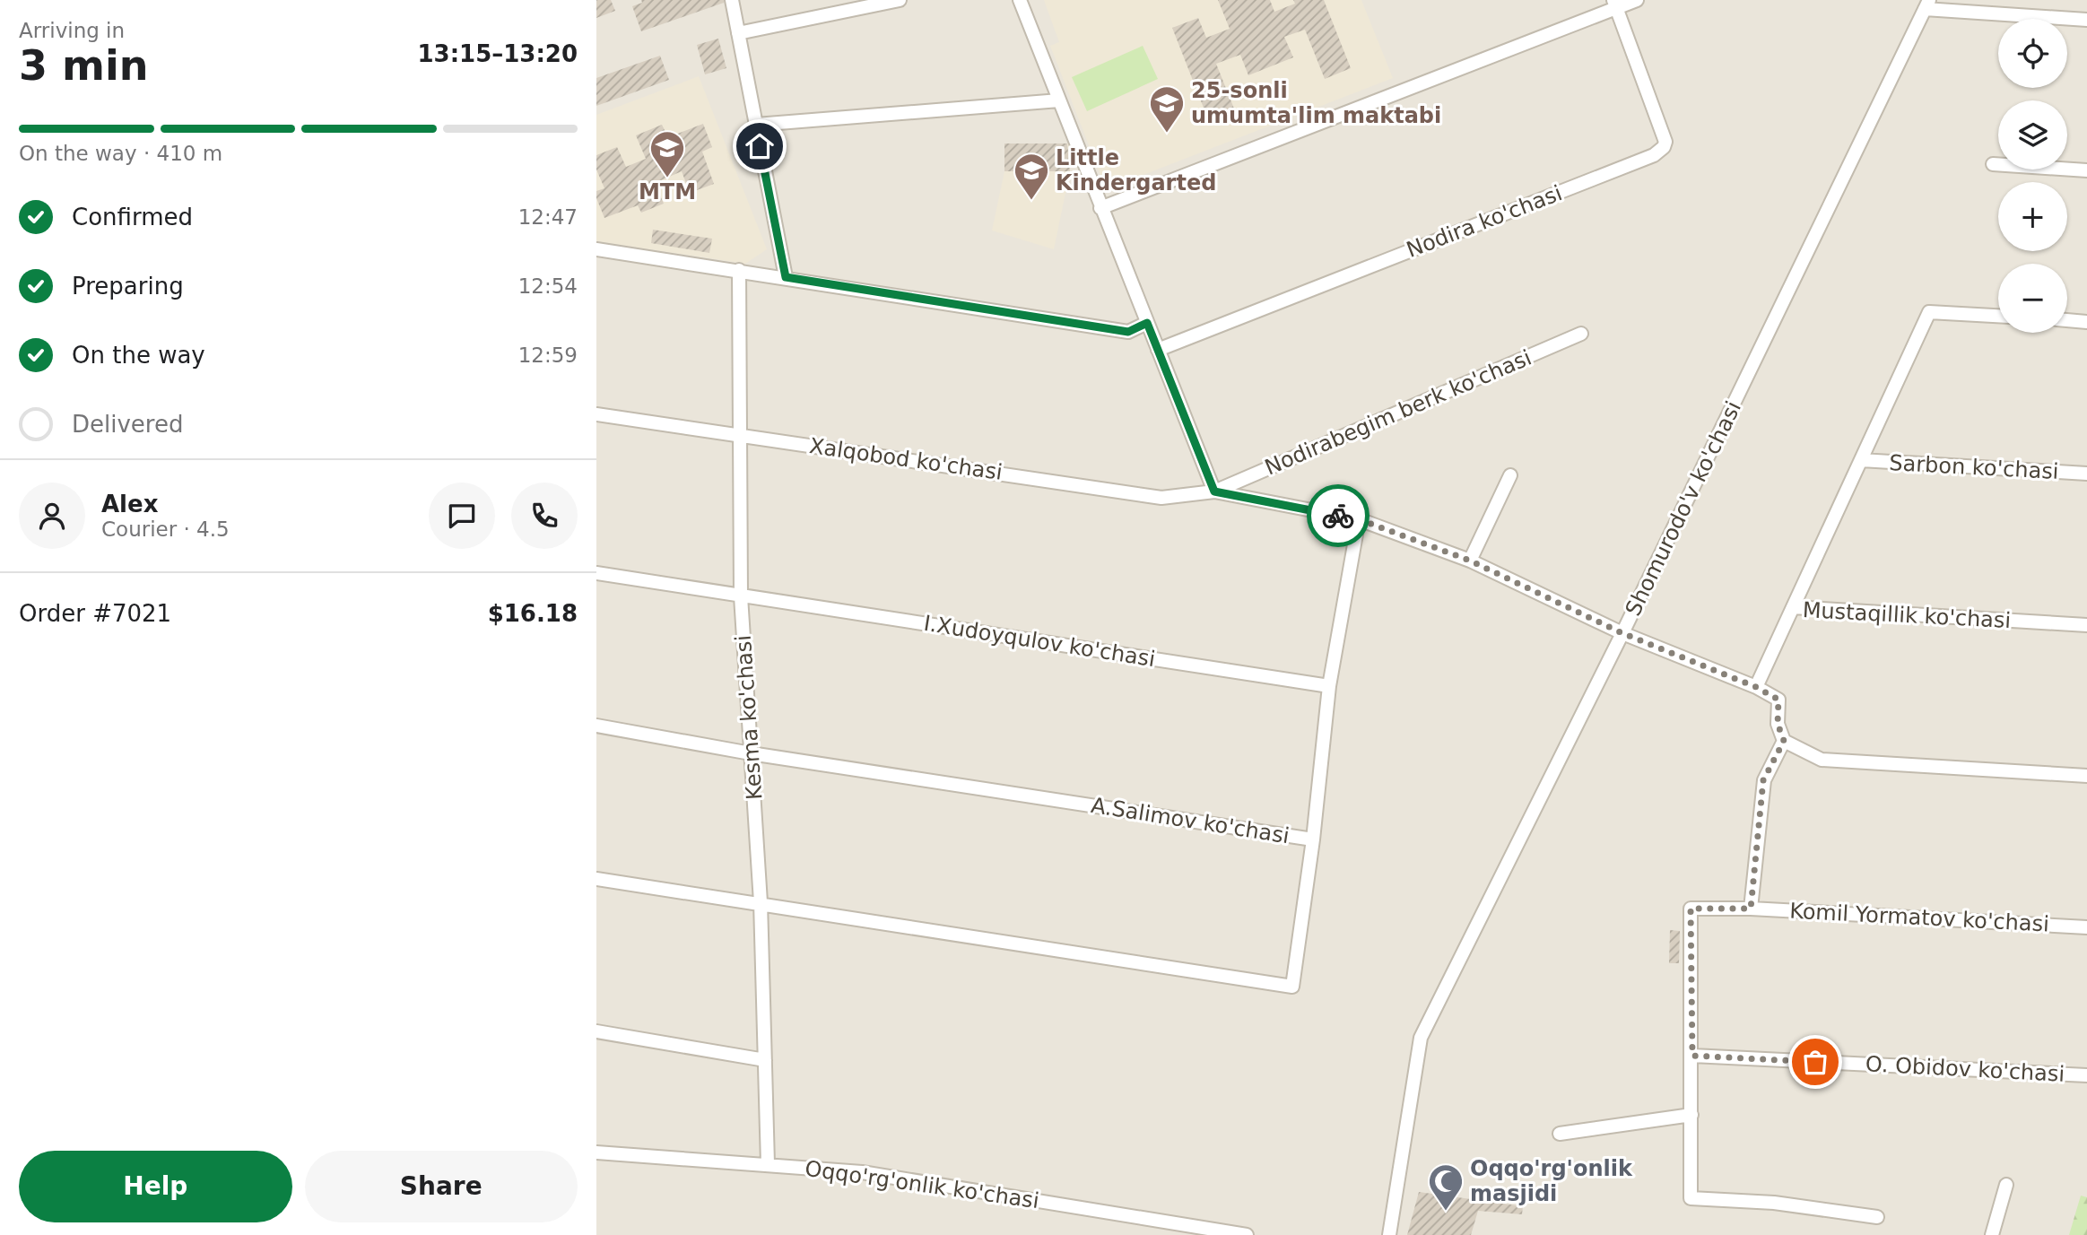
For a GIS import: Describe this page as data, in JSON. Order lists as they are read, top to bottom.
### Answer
{
  "streets": {
    "street": [
      "Nodira ko'chasi",
      "Nodirabegim berk ko'chasi",
      "Xalqobod ko'chasi",
      "Sarbon ko'chasi",
      "Shomurodo'v ko'chasi",
      "Mustaqillik ko'chasi",
      "I.Xudoyqulov ko'chasi",
      "Kesma ko'chasi",
      "A.Salimov ko'chasi",
      "Komil Yormatov ko'chasi",
      "O. Obidov ko'chasi",
      "Oqqo'rg'onlik ko'chasi"
    ]
  },
  "crossings": [
    ["Nodirabegim berk ko'chasi", "Xalqobod ko'chasi"],
    ["Xalqobod ko'chasi", "Kesma ko'chasi"],
    ["Sarbon ko'chasi", "Mustaqillik ko'chasi"],
    ["I.Xudoyqulov ko'chasi", "Kesma ko'chasi"],
    ["Kesma ko'chasi", "A.Salimov ko'chasi"],
    ["Kesma ko'chasi", "Oqqo'rg'onlik ko'chasi"],
    ["Komil Yormatov ko'chasi", "O. Obidov ko'chasi"]
  ],
  "places": {
    "school or university": ["25-sonli umumta'lim maktabi", "MTM", "Little Kindergarted"],
    "mosque": ["Oqqo'rg'onlik masjidi"]
  },
  "page": {
    "heading": ["3 min", "Arriving in", "13:15–13:20"],
    "panel": [
      "Alex",
      "Courier · 4.5",
      "Order #7021",
      "$16.18"
    ],
    "map_buttons": ["+", "−"],
    "bar": "On the way · 410 m",
    "list": [
      ["Confirmed", "12:47"],
      ["Preparing", "12:54"],
      ["On the way", "12:59"],
      "Delivered"
    ],
    "buttons": ["Help", "Share"]
  }
}
